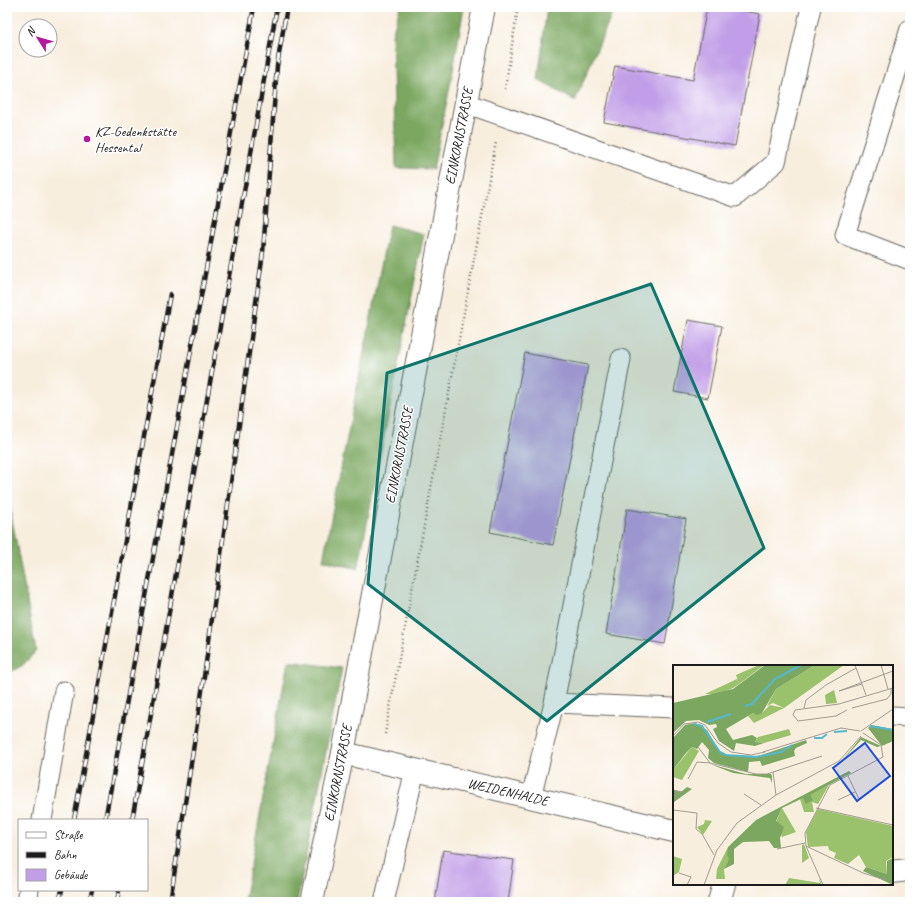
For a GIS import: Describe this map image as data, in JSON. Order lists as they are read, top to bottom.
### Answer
{
  "streets": {
    "street": ["EINKORNSTRASSE", "WEIDENHALDE"]
  },
  "crossings": [
    ["EINKORNSTRASSE", "WEIDENHALDE"]
  ],
  "places": ["KZ-Gedenkstätte Hessental"],
  "legend": ["Straße", "Bahn", "Gebäude"],
  "north": "top left"
}
